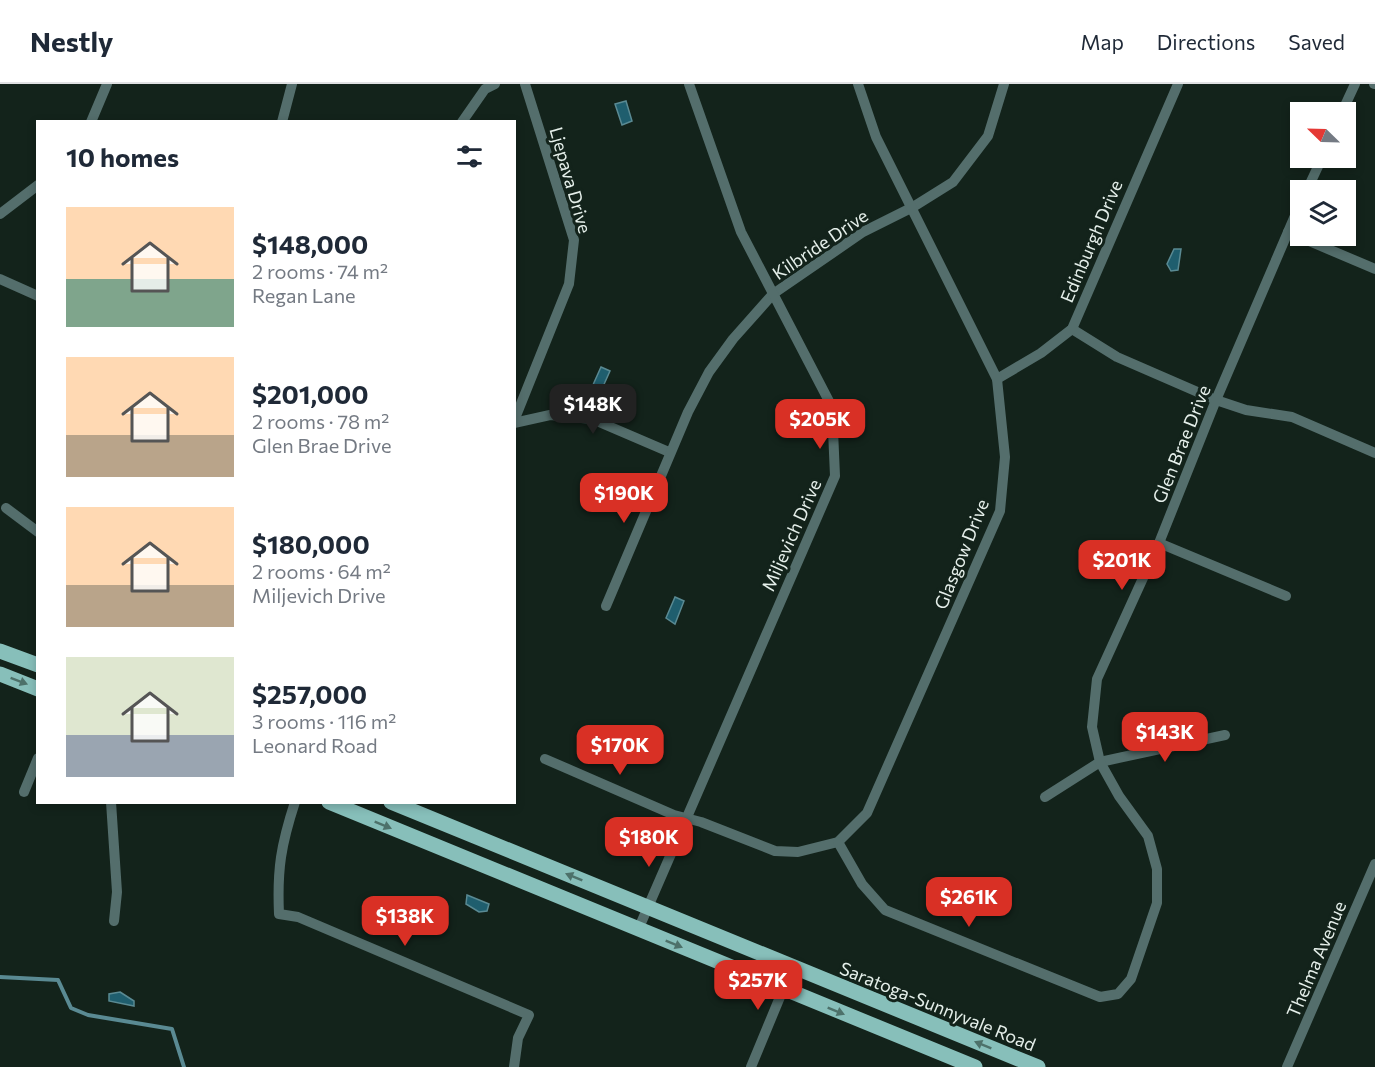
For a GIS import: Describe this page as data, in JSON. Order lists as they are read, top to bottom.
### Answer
{
  "streets": {
    "main road": ["Saratoga-Sunnyvale Road"],
    "street": [
      "Ljepava Drive",
      "Edinburgh Drive",
      "Kilbride Drive",
      "Glen Brae Drive",
      "Miljevich Drive",
      "Glasgow Drive",
      "Thelma Avenue"
    ]
  },
  "crossings": [
    ["Edinburgh Drive", "Glasgow Drive"],
    ["Kilbride Drive", "Miljevich Drive"],
    ["Kilbride Drive", "Glasgow Drive"],
    ["Glen Brae Drive", "Glasgow Drive"],
    ["Miljevich Drive", "Saratoga-Sunnyvale Road"]
  ],
  "north": "top left",
  "page": {
    "header": "Nestly",
    "nav": ["Map", "Directions", "Saved"],
    "heading": "10 homes",
    "list": [
      {
        "name": "$148,000",
        "note": "2 rooms · 74 m² · Regan Lane"
      },
      {
        "name": "$201,000",
        "note": "2 rooms · 78 m² · Glen Brae Drive"
      },
      {
        "name": "$180,000",
        "note": "2 rooms · 64 m² · Miljevich Drive"
      },
      {
        "name": "$257,000",
        "note": "3 rooms · 116 m² · Leonard Road"
      }
    ],
    "price": [
      "$148K",
      "$205K",
      "$190K",
      "$201K",
      "$143K",
      "$170K",
      "$180K",
      "$261K",
      "$138K",
      "$257K"
    ]
  }
}
